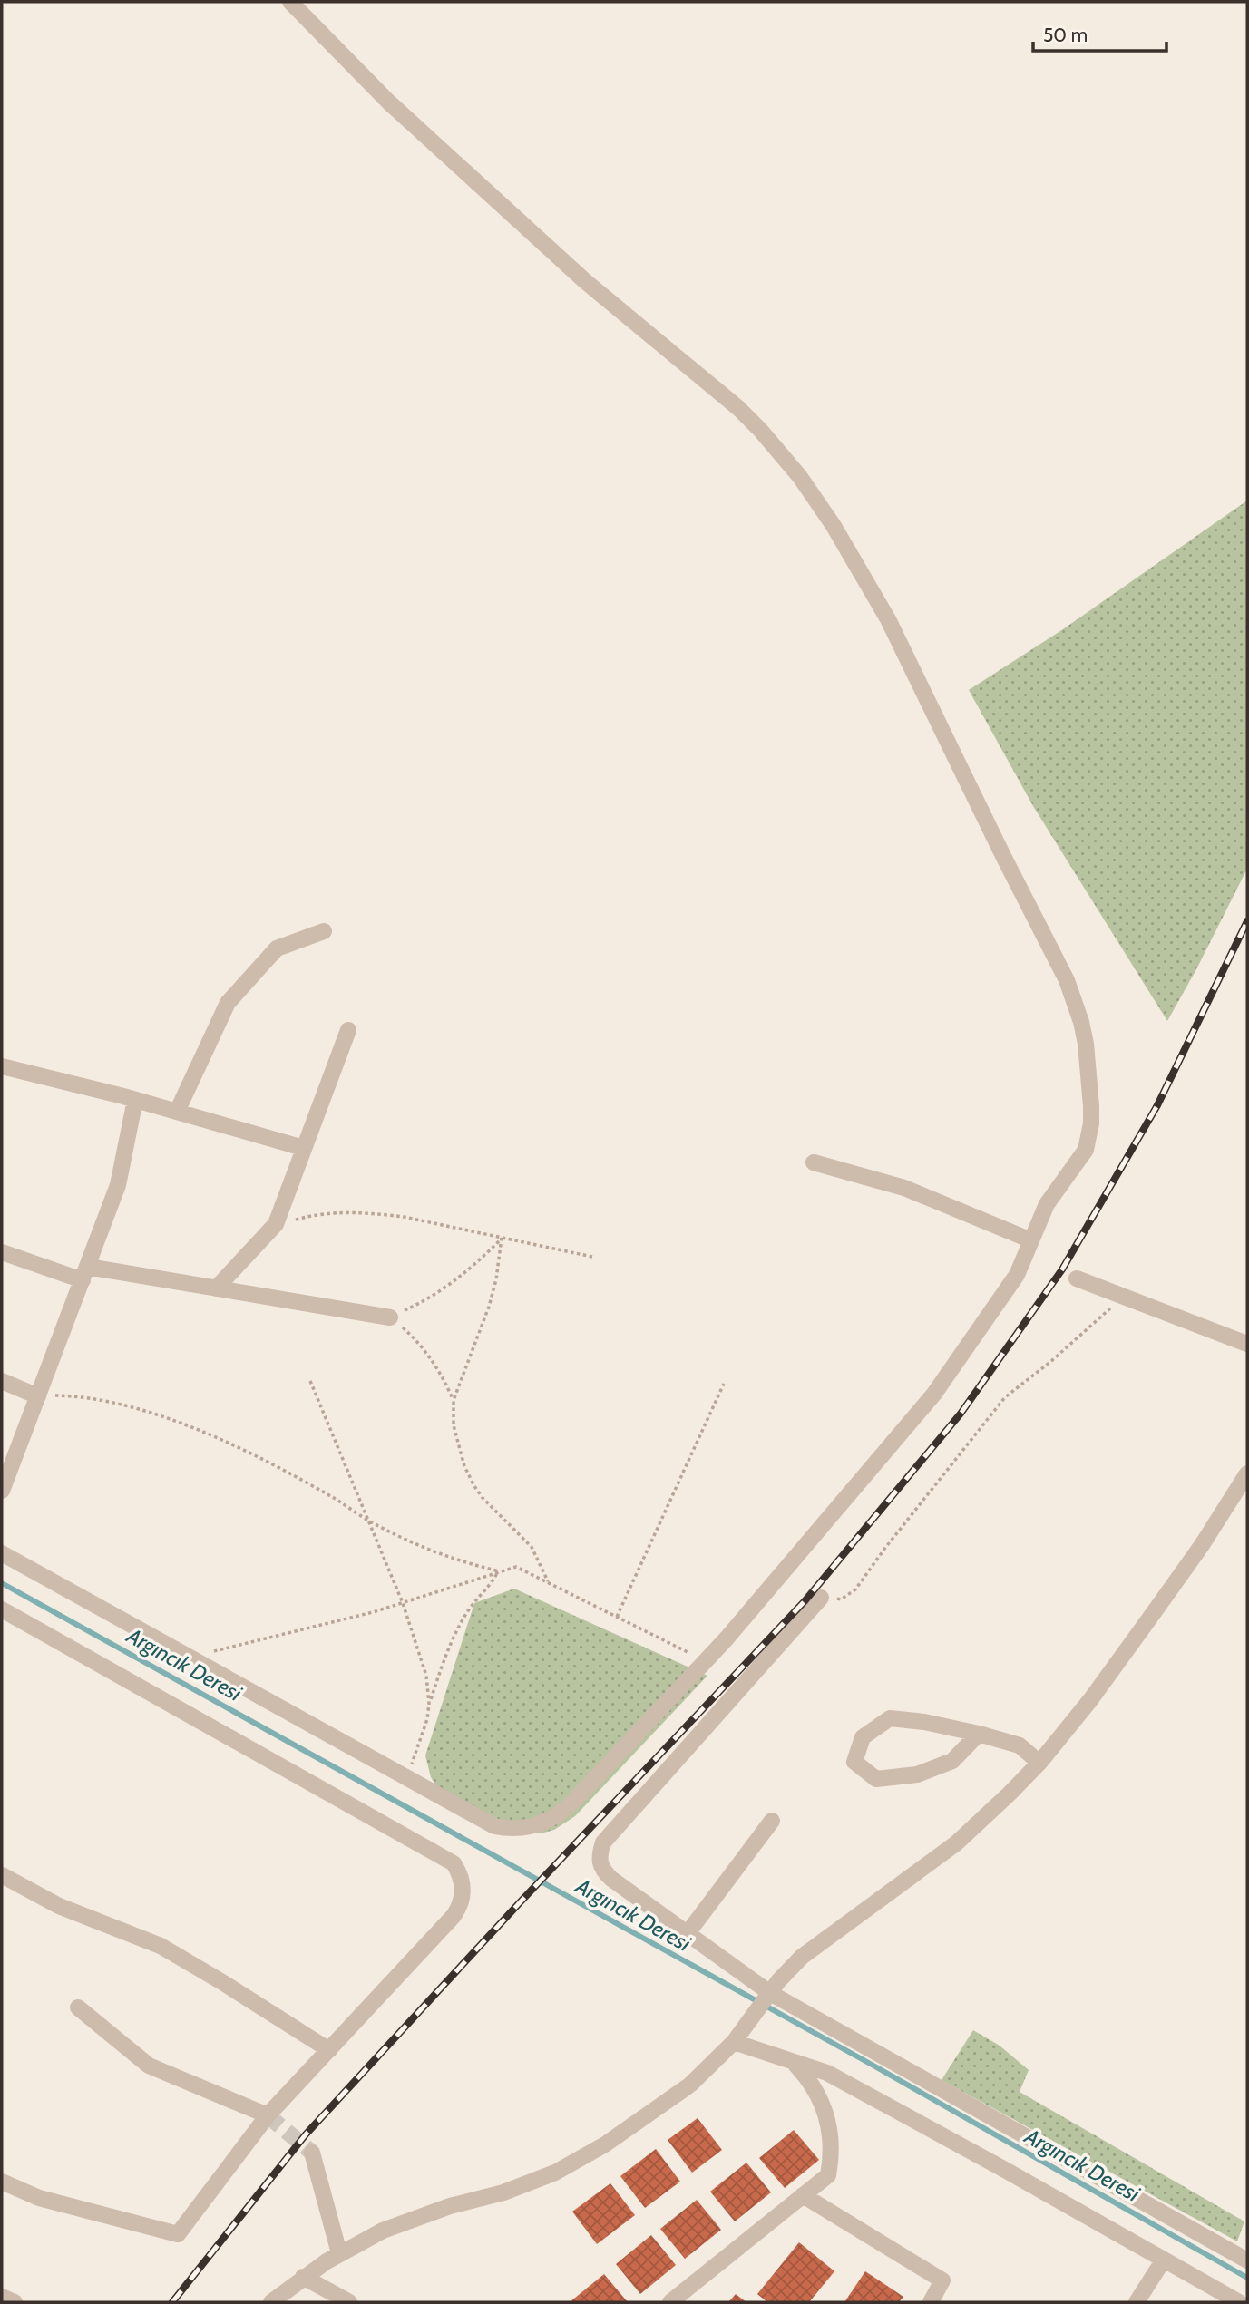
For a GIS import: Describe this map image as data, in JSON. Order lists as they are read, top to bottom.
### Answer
{
  "water": ["Argıncık Deresi"],
  "scale_bar": "50 m"
}
